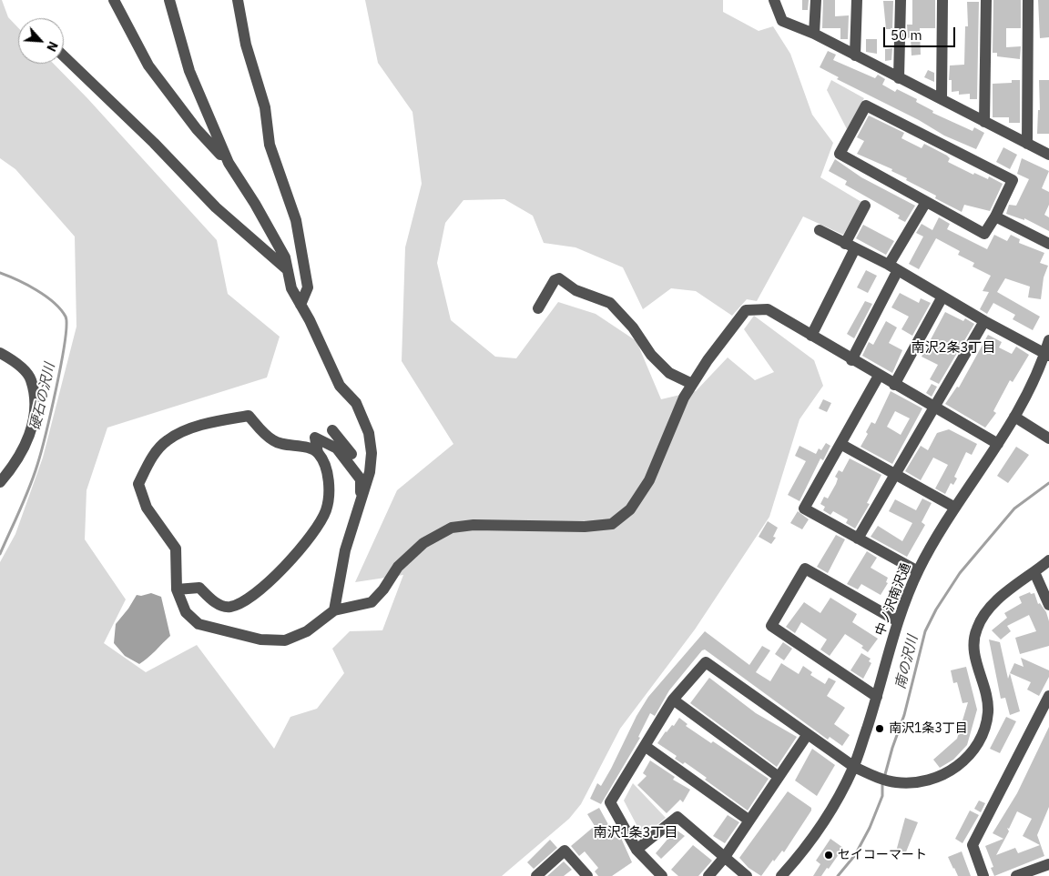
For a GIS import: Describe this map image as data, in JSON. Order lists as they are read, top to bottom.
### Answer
{
  "streets": {
    "street": ["中ノ沢南沢通"]
  },
  "districts": ["南沢2条3丁目", "南沢1条3丁目"],
  "water": ["硬石の沢川", "南の沢川"],
  "places": ["南沢1条3丁目", "セイコーマート"],
  "scale_bar": "50 m",
  "north": "bottom right"
}
